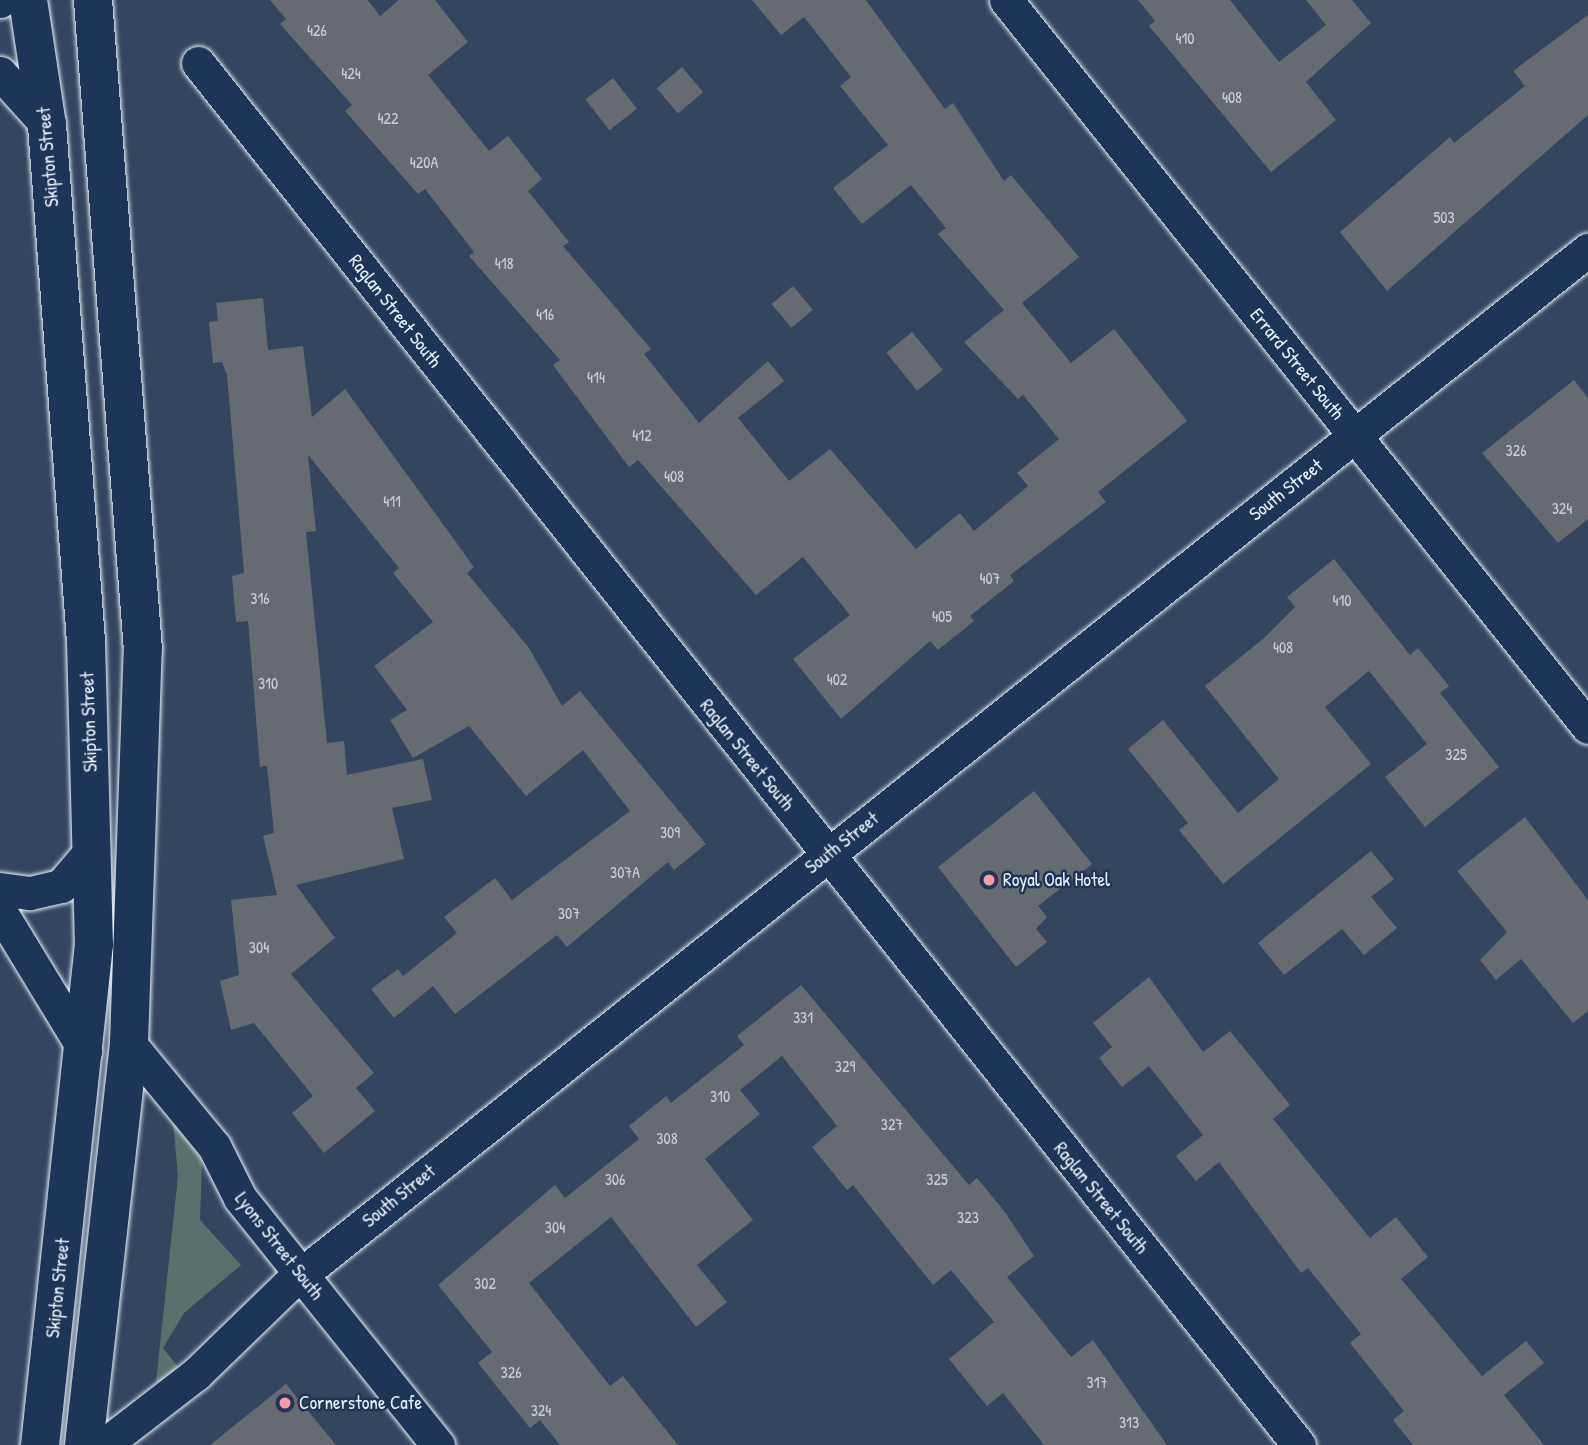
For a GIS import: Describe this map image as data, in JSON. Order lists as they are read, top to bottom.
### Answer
{
  "streets": {
    "highway": ["Skipton Street"],
    "street": [
      "Raglan Street South",
      "Errard Street South",
      "South Street",
      "Lyons Street South"
    ]
  },
  "crossings": [
    ["Raglan Street South", "South Street"],
    ["Errard Street South", "South Street"],
    ["South Street", "Lyons Street South"]
  ],
  "places": ["Royal Oak Hotel", "Cornerstone Cafe"],
  "house_numbers": [
    "426",
    "410",
    "424",
    "408",
    "422",
    "420A",
    "503",
    "418",
    "416",
    "414",
    "412",
    "326",
    "408",
    "411",
    "324",
    "407",
    "316",
    "410",
    "405",
    "408",
    "402",
    "310",
    "325",
    "309",
    "307A",
    "307",
    "304",
    "331",
    "329",
    "310",
    "327",
    "308",
    "306",
    "325",
    "323",
    "304",
    "302",
    "326",
    "317",
    "324",
    "313"
  ]
}
